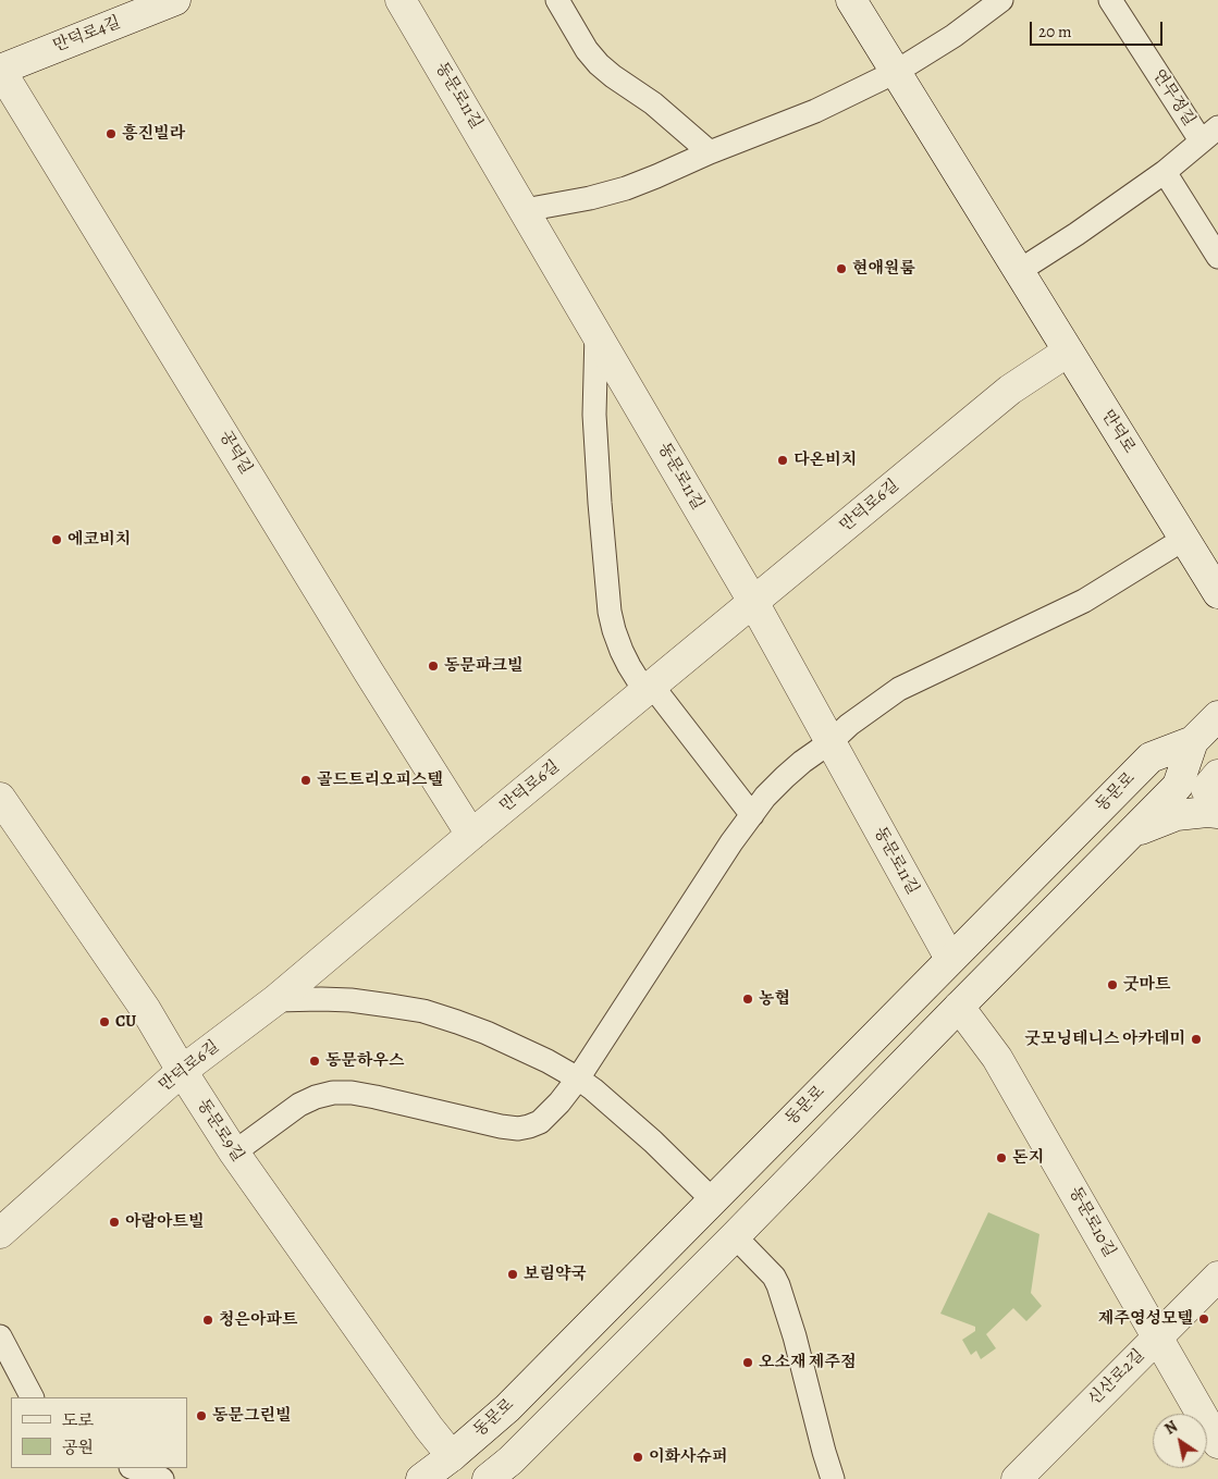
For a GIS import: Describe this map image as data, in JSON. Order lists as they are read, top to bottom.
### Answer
{
  "streets": {
    "street": [
      "만덕로4길",
      "동문로11길",
      "만덕로",
      "공덕길",
      "만덕로6길",
      "동문로",
      "동문로9길",
      "동문로10길",
      "신산로2길"
    ],
    "lane": ["연무정길"]
  },
  "crossings": [
    ["만덕로4길", "공덕길"],
    ["동문로11길", "만덕로6길"],
    ["동문로11길", "동문로"],
    ["만덕로", "만덕로6길"],
    ["공덕길", "만덕로6길"],
    ["만덕로6길", "동문로9길"],
    ["동문로", "동문로9길"],
    ["동문로", "동문로10길"],
    ["동문로10길", "신산로2길"]
  ],
  "places": [
    "흥진빌라",
    "현애원룸",
    "다온비치",
    "에코비치",
    "동문파크빌",
    "골드트리오피스텔",
    "굿마트",
    "농협",
    "CU",
    "굿모닝테니스 아카데미",
    "동문하우스",
    "돈지",
    "아람아트빌",
    "보림약국",
    "제주영성모텔",
    "청은아파트",
    "오소재 제주점",
    "동문그린빌",
    "이화사슈퍼"
  ],
  "legend": ["도로", "공원"],
  "scale_bar": "20 m",
  "north": "top left"
}
